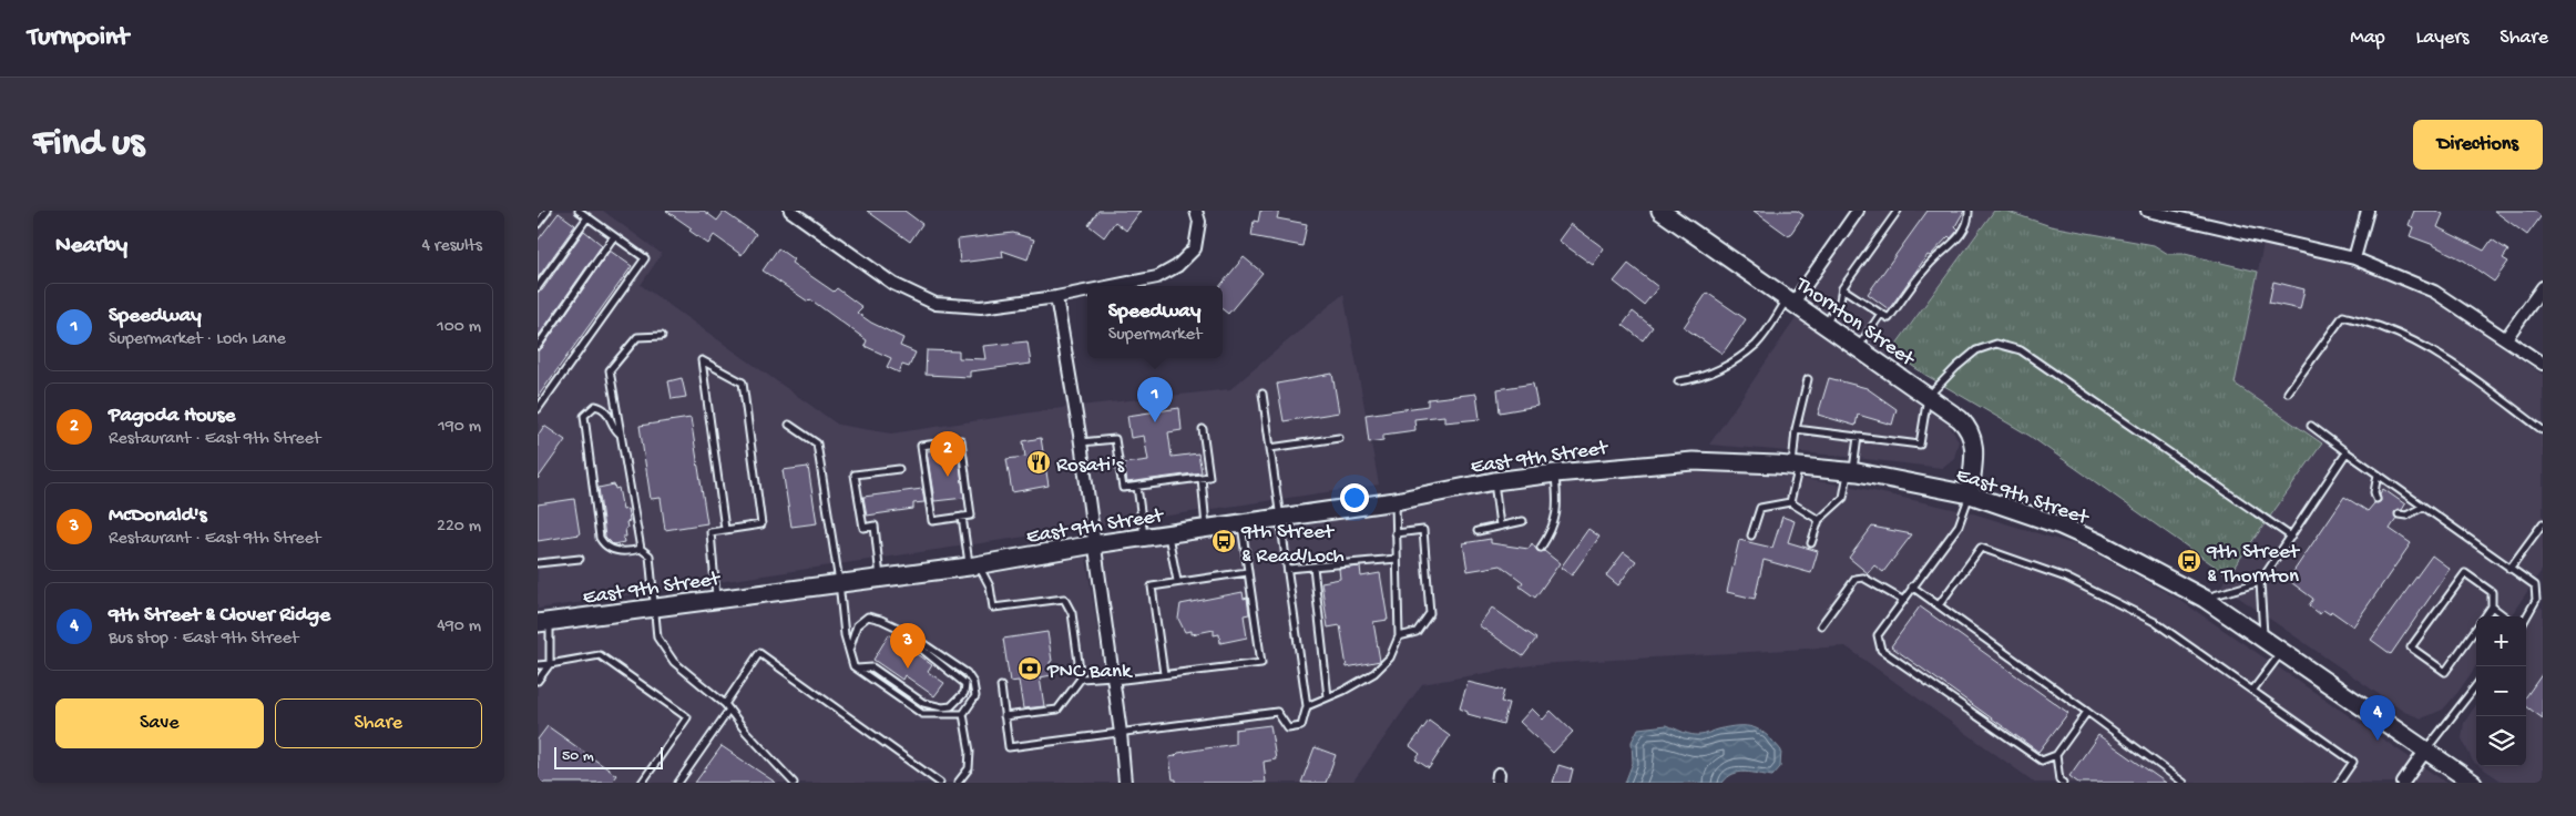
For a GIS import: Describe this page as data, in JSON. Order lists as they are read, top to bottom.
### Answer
{
  "streets": {
    "main road": ["Thornton Street", "East 9th Street"]
  },
  "crossings": [
    ["Thornton Street", "East 9th Street"]
  ],
  "places": {
    "restaurant": ["Rosati's"],
    "bus stop": ["9th Street & Read/Loch", "9th Street & Thornton"],
    "bank": ["PNC Bank"]
  },
  "scale_bar": "50 m",
  "page": {
    "header": "Turnpoint",
    "nav": ["Map", "Layers", "Share"],
    "buttons": [
      "Directions",
      ["Save", "Share"]
    ],
    "title": "Find us",
    "heading": ["Nearby", "4 results"],
    "list": [
      {
        "mark": "1",
        "name": "Speedway",
        "note": "Supermarket · Loch Lane",
        "value": "100 m"
      },
      {
        "mark": "2",
        "name": "Pagoda House",
        "note": "Restaurant · East 9th Street",
        "value": "190 m"
      },
      {
        "mark": "3",
        "name": "McDonald's",
        "note": "Restaurant · East 9th Street",
        "value": "220 m"
      },
      {
        "mark": "4",
        "name": "9th Street & Clover Ridge",
        "note": "Bus stop · East 9th Street",
        "value": "490 m"
      }
    ],
    "popup": ["Speedway", "Supermarket"],
    "pins": [
      "1",
      "2",
      "3",
      "4"
    ],
    "map_buttons": ["+", "−"],
    "scale": "50 m"
  }
}
